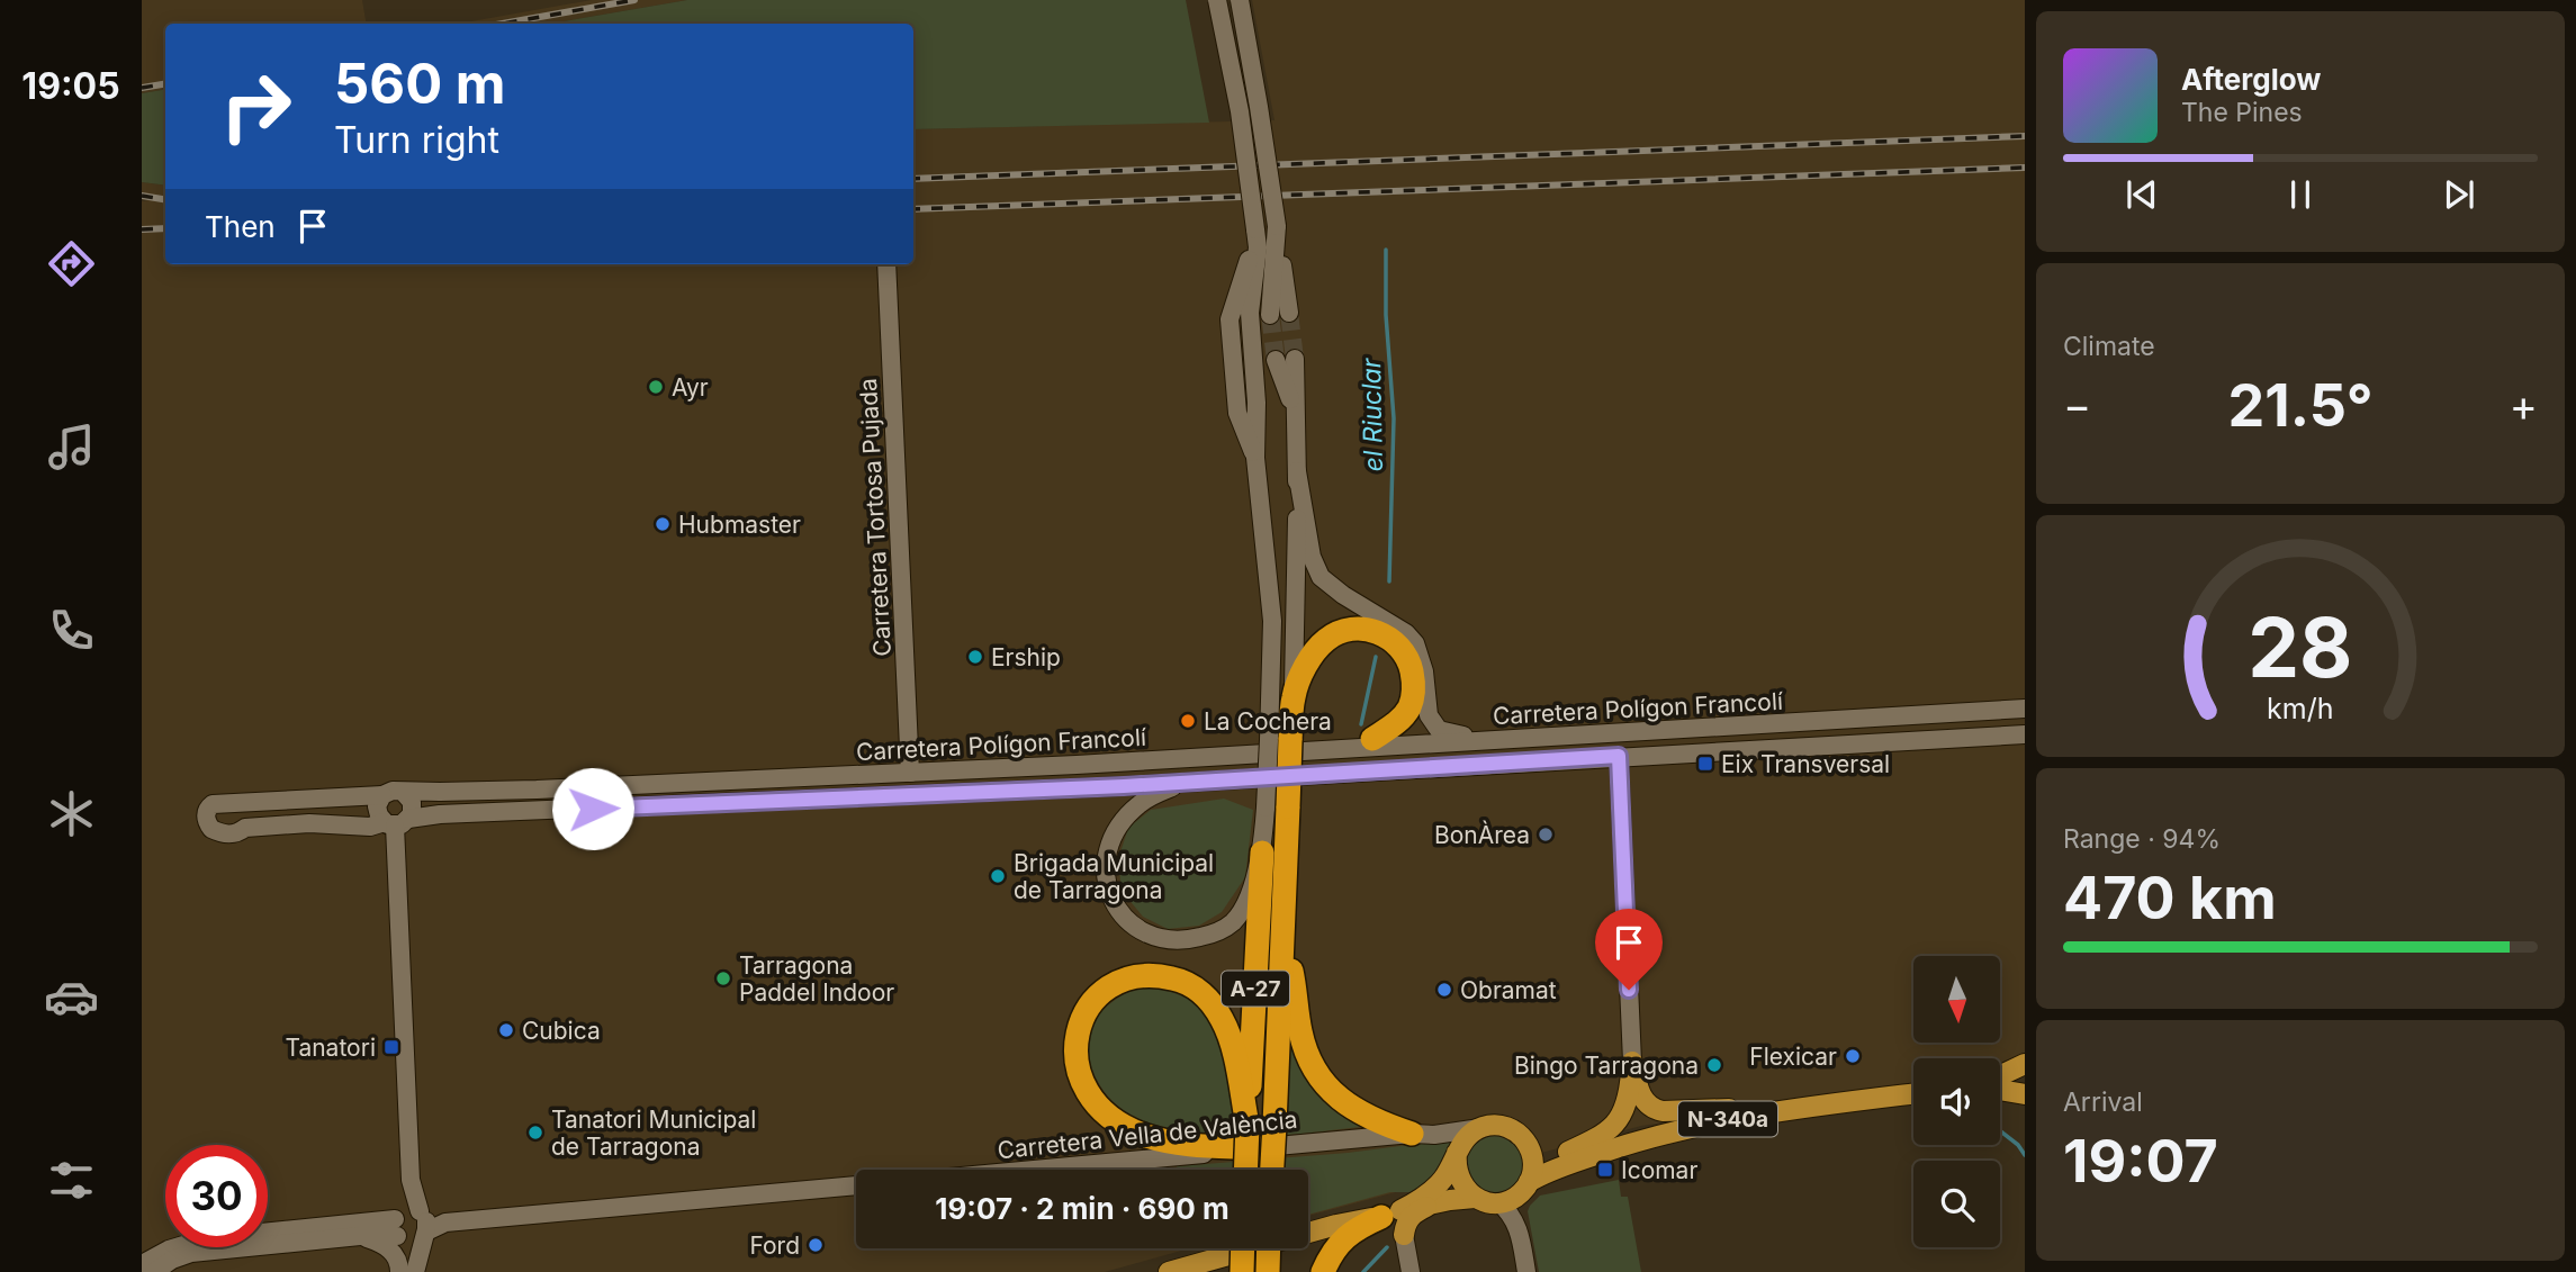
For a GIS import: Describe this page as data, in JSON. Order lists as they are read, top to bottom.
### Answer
{
  "streets": {
    "highway": ["A-27"],
    "main road": ["N-340a"],
    "street": ["Carretera Tortosa Pujada", "Carretera Polígon Francolí", "Carretera Vella de València"]
  },
  "crossings": [
    ["Carretera Tortosa Pujada", "Carretera Polígon Francolí"],
    ["N-340a", "Carretera Vella de València"]
  ],
  "water": ["el Riuclar"],
  "places": {
    "other": [
      "Ayr",
      "Hubmaster",
      "Ership",
      "La Cochera",
      "BonÀrea",
      "Brigada Municipal de Tarragona",
      "Tarragona Paddel Indoor",
      "Obramat",
      "Cubica",
      "Flexicar",
      "Bingo Tarragona",
      "Tanatori Municipal de Tarragona",
      "Ford"
    ],
    "transit": ["Eix Transversal", "Tanatori", "Icomar"]
  },
  "north": "bottom",
  "page": {
    "tabs": "19:05",
    "turn": ["560 m", "Turn right"],
    "song": ["Afterglow", "The Pines"],
    "then": "Then",
    "tile": [
      "Climate",
      ["Range · 94%", "470 km"],
      ["Arrival", "19:07"]
    ],
    "heat": ["−", "21.5°", "+"],
    "limit": "30",
    "trip": "19:07 · 2 min · 690 m",
    "gauge": ["28", "km/h"]
  }
}
